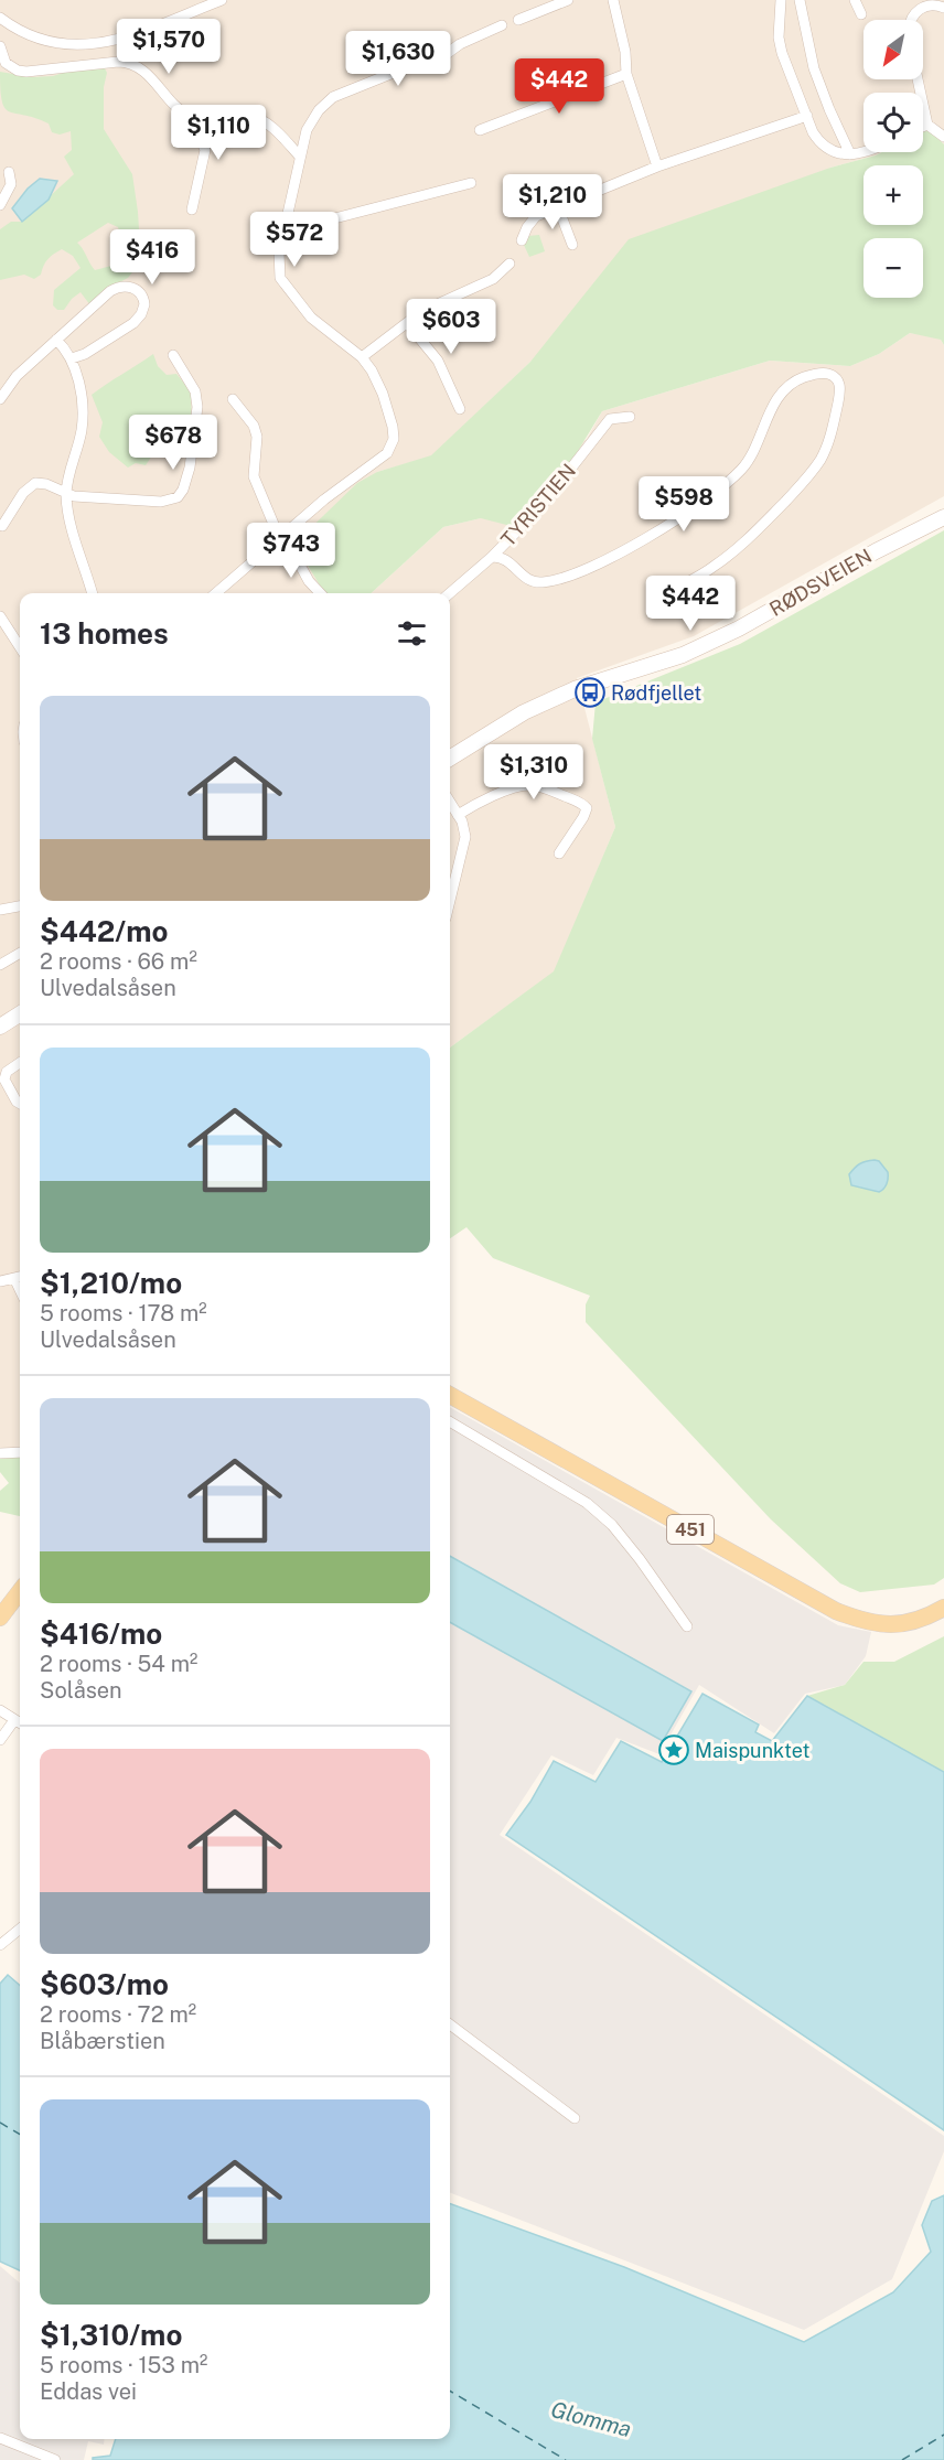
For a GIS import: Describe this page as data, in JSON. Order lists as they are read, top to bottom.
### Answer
{
  "streets": {
    "main road": ["451"],
    "street": ["TYRISTIEN", "RØDSVEIEN"]
  },
  "water": ["Glomma"],
  "places": {
    "bus stop": ["Rødfjellet"],
    "place": ["Maispunktet"]
  },
  "north": "bottom left",
  "page": {
    "price": [
      "$1,570",
      "$1,630",
      "$442",
      "$1,110",
      "$1,210",
      "$572",
      "$416",
      "$603",
      "$678",
      "$598",
      "$743",
      "$442",
      "$1,310"
    ],
    "map_buttons": ["+", "−"],
    "heading": "13 homes",
    "list": [
      {
        "name": "$442/mo",
        "note": "2 rooms · 66 m² · Ulvedalsåsen"
      },
      {
        "name": "$1,210/mo",
        "note": "5 rooms · 178 m² · Ulvedalsåsen"
      },
      {
        "name": "$416/mo",
        "note": "2 rooms · 54 m² · Solåsen"
      },
      {
        "name": "$603/mo",
        "note": "2 rooms · 72 m² · Blåbærstien"
      },
      {
        "name": "$1,310/mo",
        "note": "5 rooms · 153 m² · Eddas vei"
      }
    ]
  }
}
